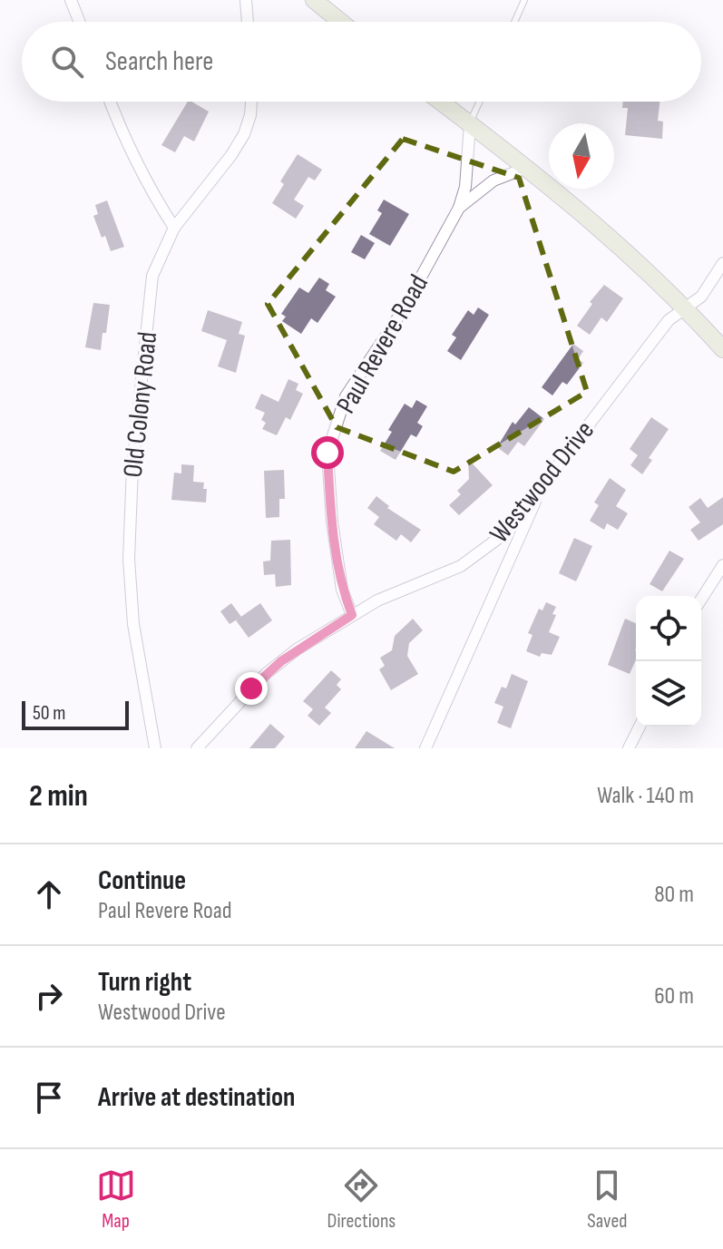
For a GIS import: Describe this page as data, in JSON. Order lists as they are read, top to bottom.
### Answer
{
  "streets": {
    "street": ["Paul Revere Road", "Old Colony Road", "Westwood Drive"]
  },
  "crossings": [
    ["Paul Revere Road", "Westwood Drive"]
  ],
  "scale_bar": "50 m",
  "north": "bottom",
  "page": {
    "search": "Search here",
    "scale": "50 m",
    "heading": ["2 min", "Walk · 140 m"],
    "list": [
      ["Continue", "Paul Revere Road", "80 m"],
      ["Turn right", "Westwood Drive", "60 m"],
      "Arrive at destination"
    ],
    "nav": ["Map", "Directions", "Saved"]
  }
}
